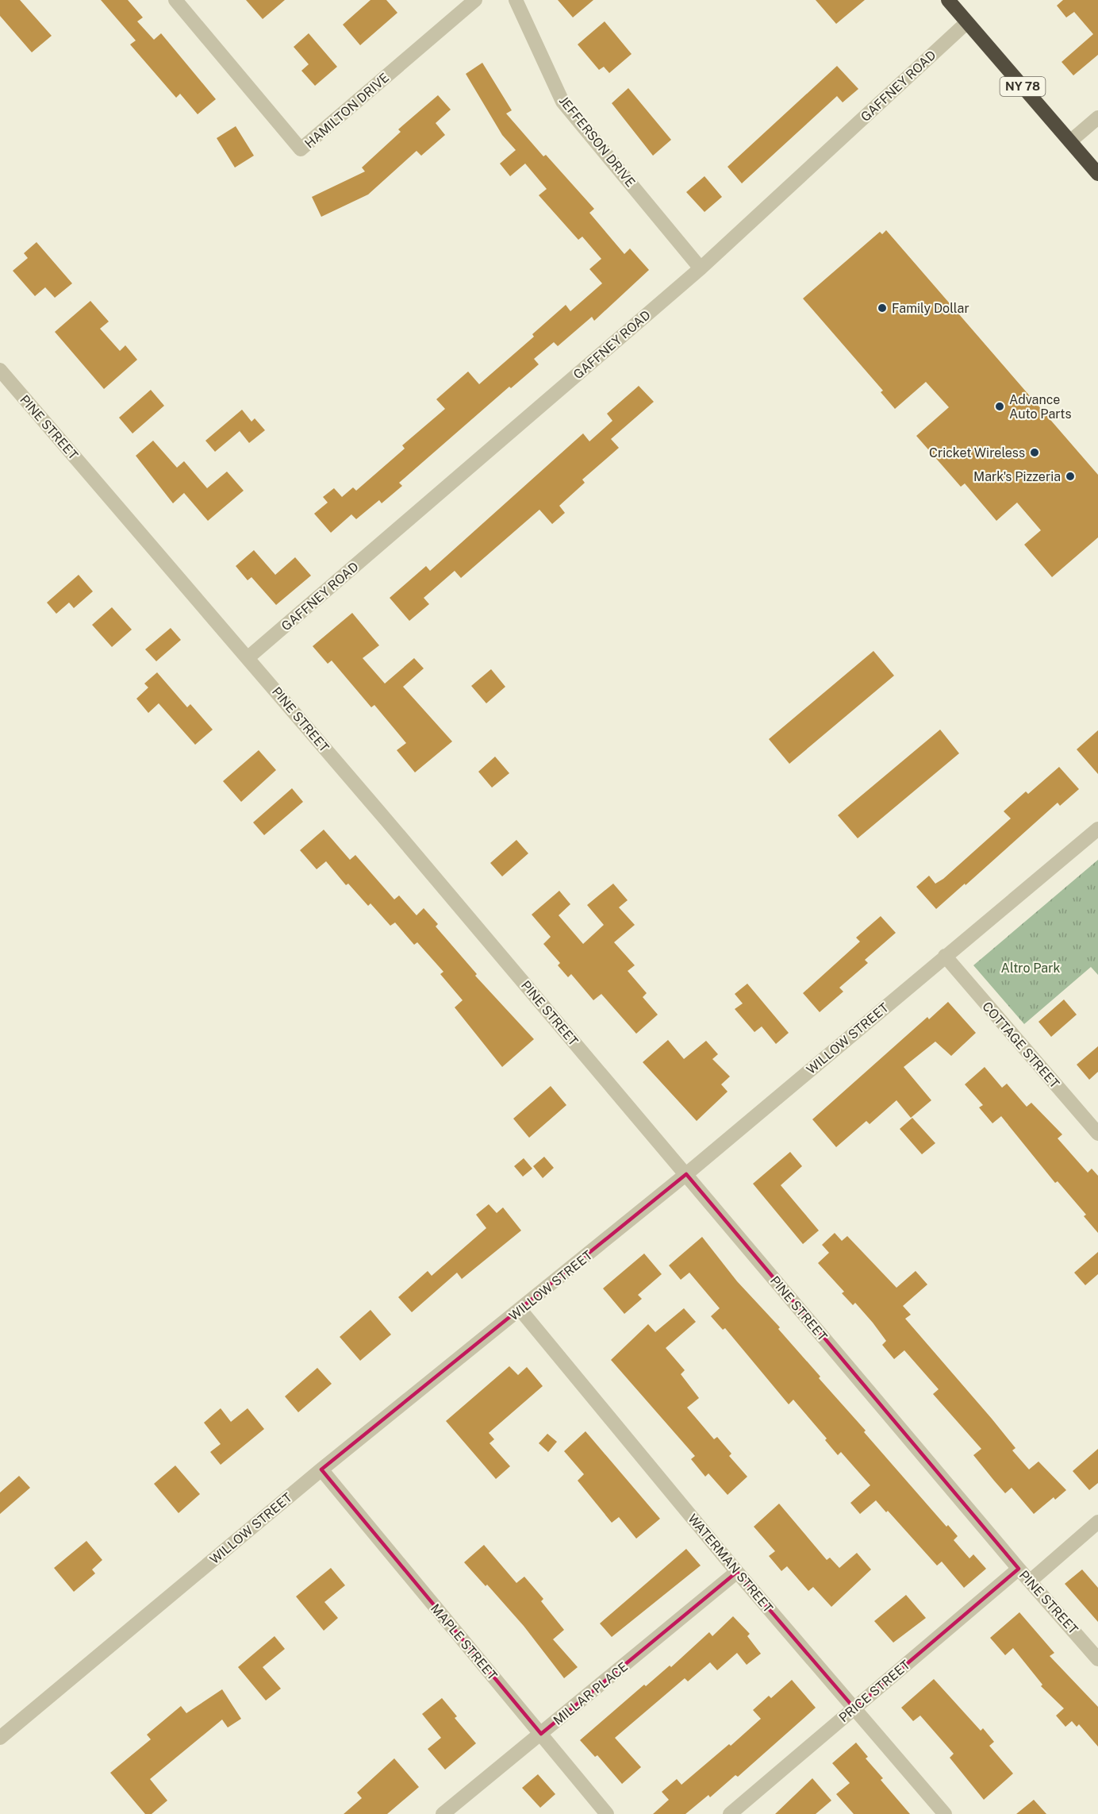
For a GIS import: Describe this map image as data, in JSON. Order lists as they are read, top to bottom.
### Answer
{
  "streets": {
    "highway": ["NY 78"],
    "street": [
      "GAFFNEY ROAD",
      "HAMILTON DRIVE",
      "JEFFERSON DRIVE",
      "PINE STREET",
      "WILLOW STREET",
      "COTTAGE STREET",
      "WATERMAN STREET",
      "MAPLE STREET",
      "PRICE STREET",
      "MILLAR PLACE"
    ]
  },
  "crossings": [
    ["GAFFNEY ROAD", "NY 78"],
    ["GAFFNEY ROAD", "JEFFERSON DRIVE"],
    ["GAFFNEY ROAD", "PINE STREET"],
    ["PINE STREET", "WILLOW STREET"],
    ["PINE STREET", "PRICE STREET"],
    ["WILLOW STREET", "COTTAGE STREET"],
    ["WILLOW STREET", "WATERMAN STREET"],
    ["WILLOW STREET", "MAPLE STREET"],
    ["WATERMAN STREET", "PRICE STREET"],
    ["WATERMAN STREET", "MILLAR PLACE"],
    ["MAPLE STREET", "MILLAR PLACE"]
  ],
  "parks": ["Altro Park"],
  "places": [
    "Family Dollar",
    "Advance Auto Parts",
    "Cricket Wireless",
    "Mark's Pizzeria"
  ]
}
